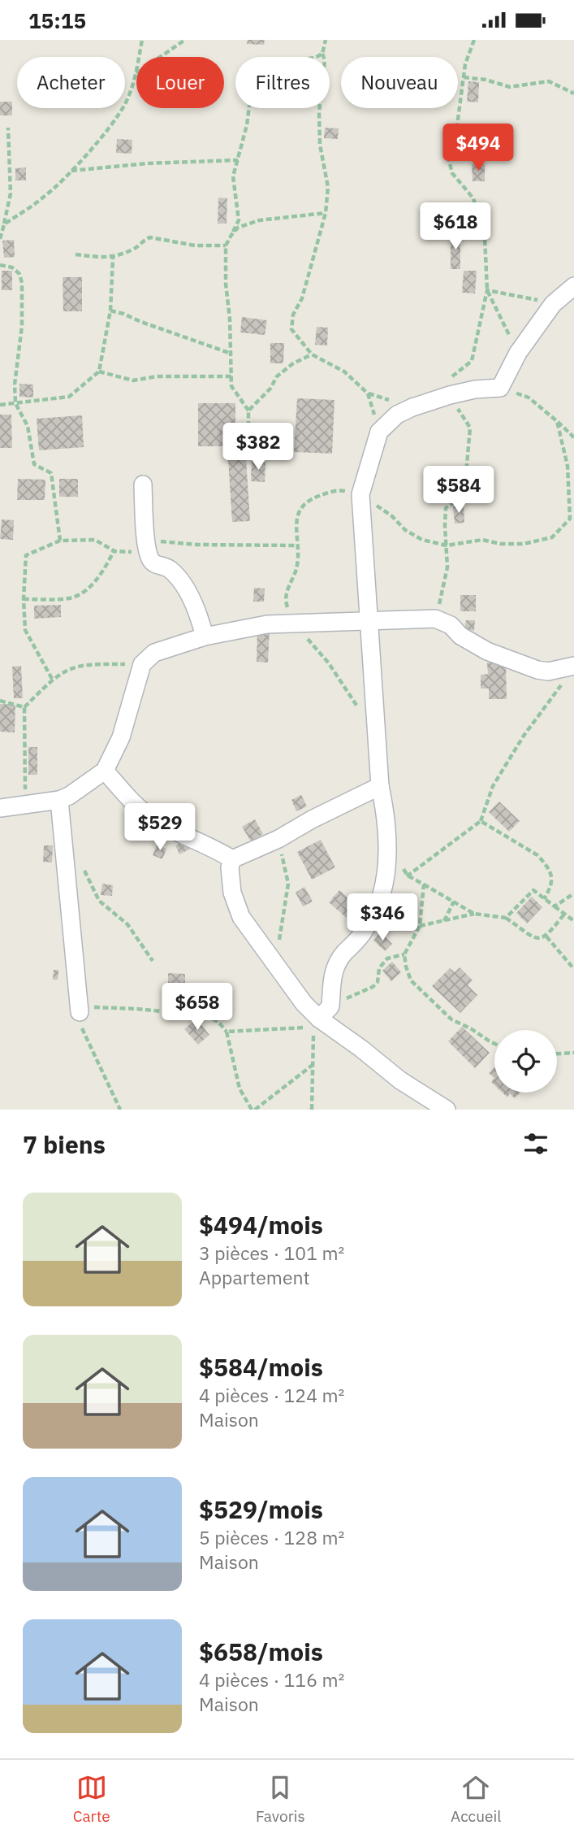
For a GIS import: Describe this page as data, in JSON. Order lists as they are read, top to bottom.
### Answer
{
  "page": {
    "status": "15:15",
    "chip": [
      "Acheter",
      "Louer",
      "Filtres",
      "Nouveau"
    ],
    "price": [
      "$494",
      "$618",
      "$382",
      "$584",
      "$529",
      "$346",
      "$658"
    ],
    "heading": "7 biens",
    "list": [
      {
        "name": "$494/mois",
        "note": "3 pièces · 101 m² · Appartement"
      },
      {
        "name": "$584/mois",
        "note": "4 pièces · 124 m² · Maison"
      },
      {
        "name": "$529/mois",
        "note": "5 pièces · 128 m² · Maison"
      },
      {
        "name": "$658/mois",
        "note": "4 pièces · 116 m² · Maison"
      }
    ],
    "tabs": ["Carte", "Favoris", "Accueil"]
  }
}
